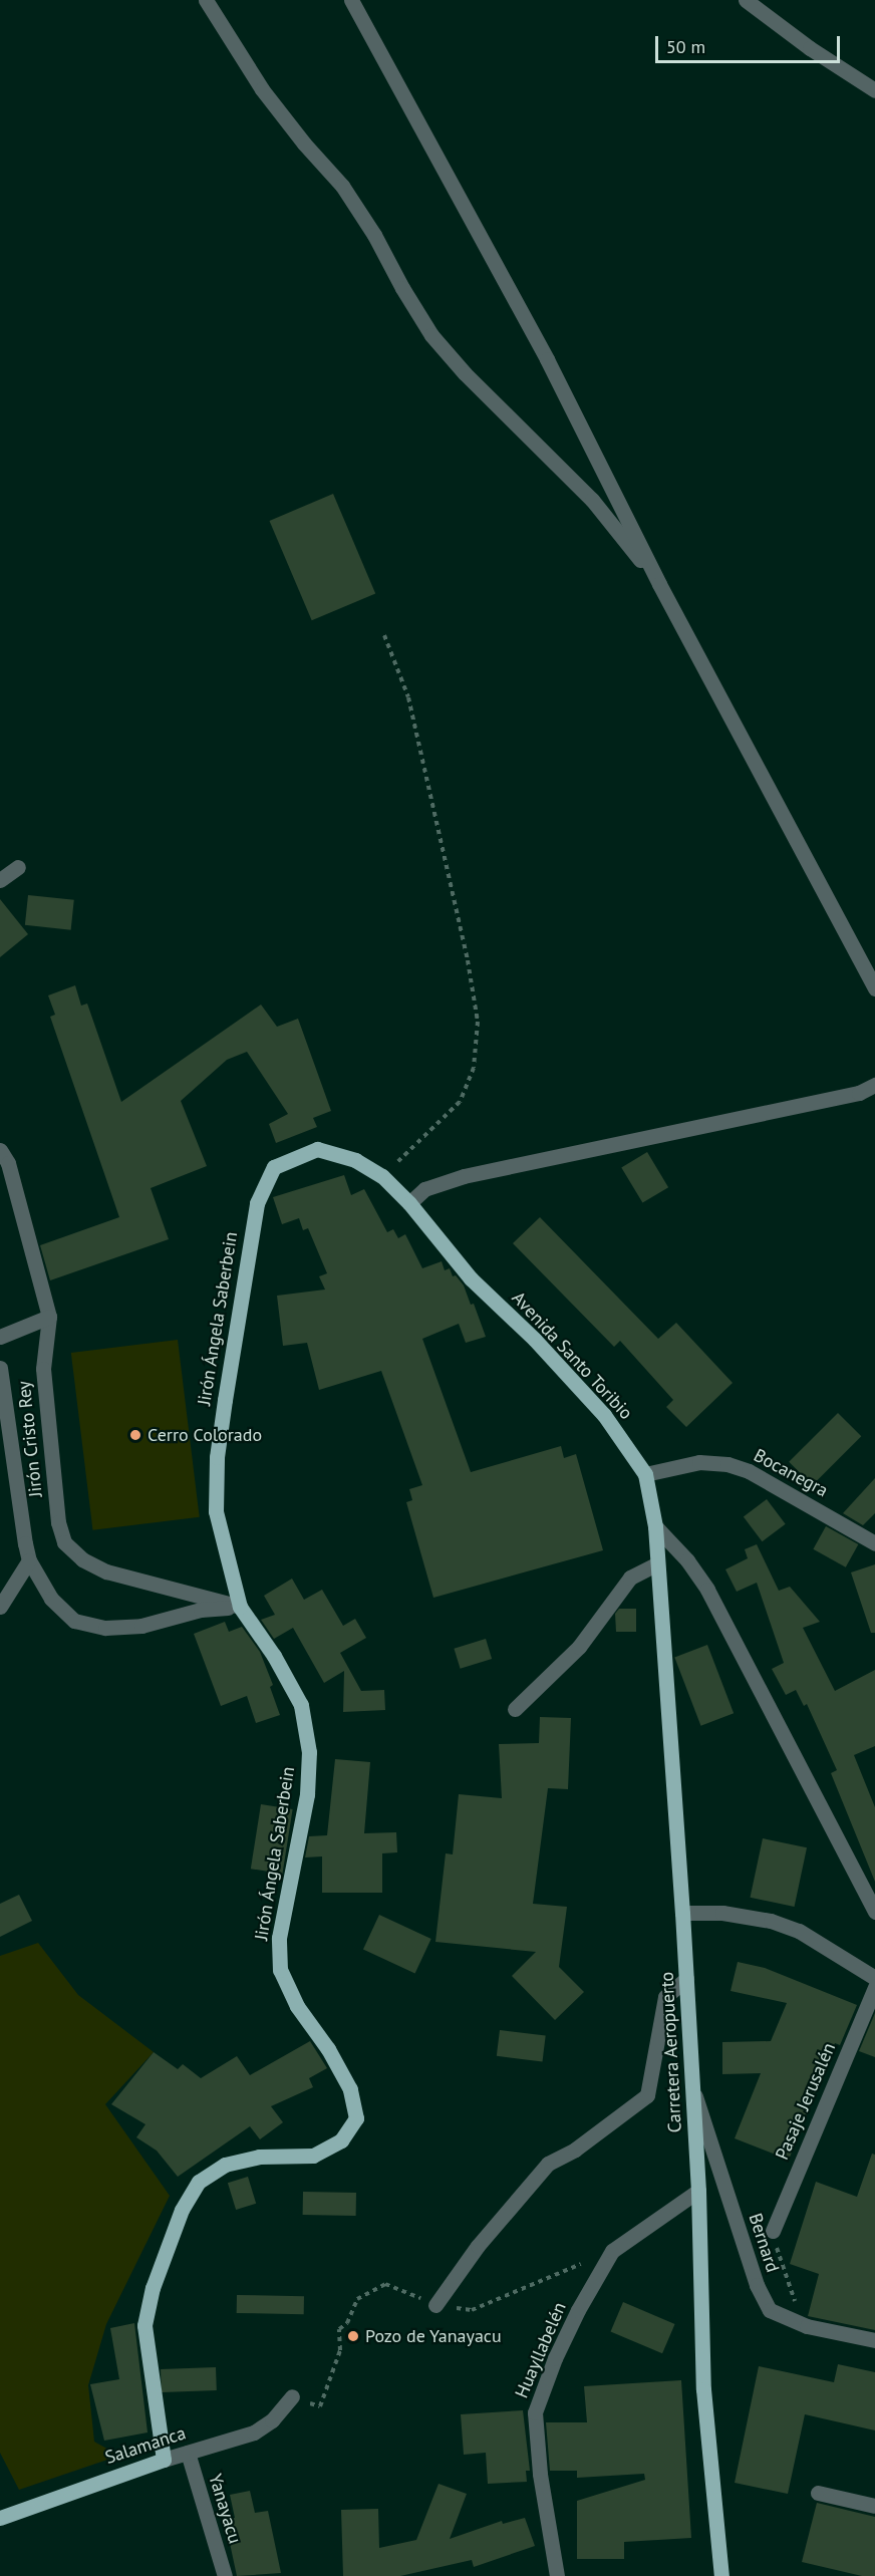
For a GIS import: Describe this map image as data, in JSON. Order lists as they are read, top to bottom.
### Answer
{
  "streets": {
    "main road": [
      "Jirón Ángela Saberbein",
      "Avenida Santo Toribio",
      "Carretera Aeropuerto",
      "Salamanca"
    ],
    "street": [
      "Jirón Cristo Rey",
      "Bocanegra",
      "Pasaje Jerusalén",
      "Bernard",
      "Huayllabelén",
      "Yanayacu"
    ]
  },
  "crossings": [
    ["Jirón Ángela Saberbein", "Avenida Santo Toribio"],
    ["Jirón Ángela Saberbein", "Jirón Cristo Rey"],
    ["Jirón Ángela Saberbein", "Salamanca"],
    ["Avenida Santo Toribio", "Bocanegra"],
    ["Avenida Santo Toribio", "Carretera Aeropuerto"],
    ["Carretera Aeropuerto", "Bernard"],
    ["Carretera Aeropuerto", "Huayllabelén"],
    ["Salamanca", "Yanayacu"]
  ],
  "places": ["Cerro Colorado", "Pozo de Yanayacu"],
  "scale_bar": "50 m"
}
